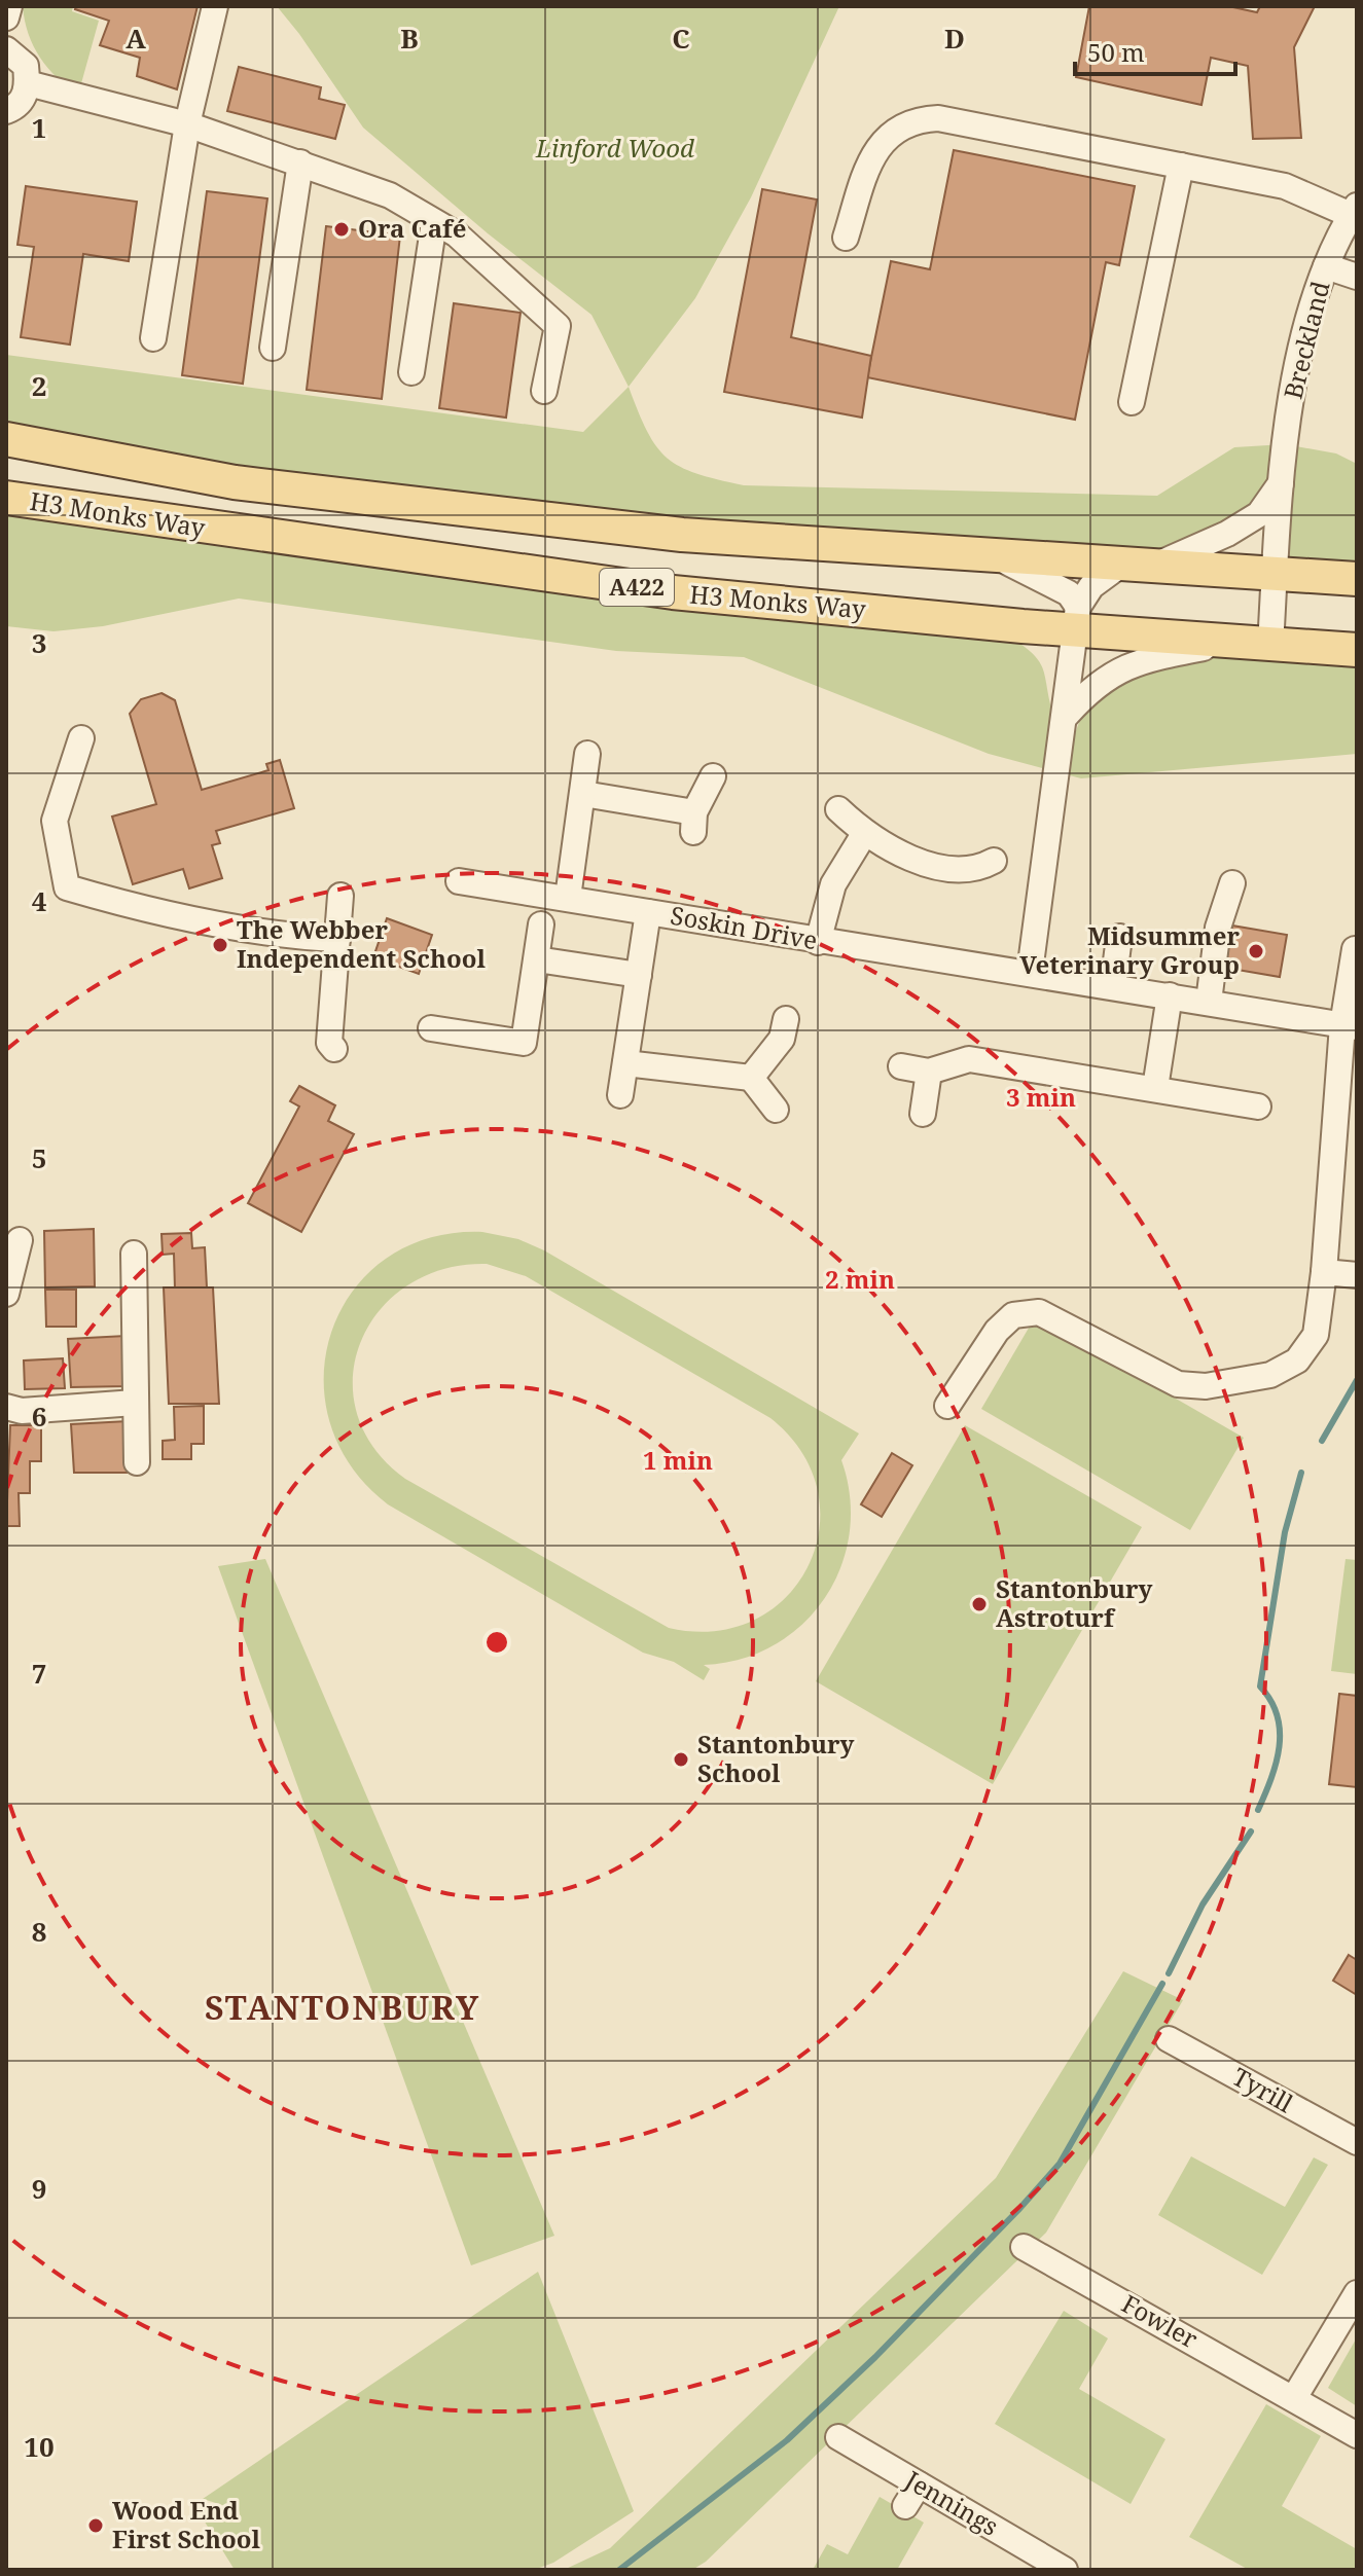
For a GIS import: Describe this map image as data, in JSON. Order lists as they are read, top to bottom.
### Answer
{
  "streets": {
    "main road": ["H3 Monks Way", "A422"],
    "street": [
      "Breckland",
      "Soskin Drive",
      "Tyrill",
      "Fowler",
      "Jennings"
    ]
  },
  "crossings": [
    ["Breckland", "H3 Monks Way"],
    ["Breckland", "A422"]
  ],
  "districts": ["STANTONBURY"],
  "parks": ["Linford Wood"],
  "places": [
    "Ora Café",
    "The Webber Independent School",
    "Midsummer Veterinary Group",
    "Stantonbury Astroturf",
    "Stantonbury School",
    "Wood End First School"
  ],
  "scale_bar": "50 m",
  "grid": {
    "columns": [
      "A",
      "B",
      "C",
      "D"
    ],
    "rows": [
      "1",
      "2",
      "3",
      "4",
      "5",
      "6",
      "7",
      "8",
      "9",
      "10"
    ]
  },
  "rings": ["3 min", "2 min", "1 min"]
}
